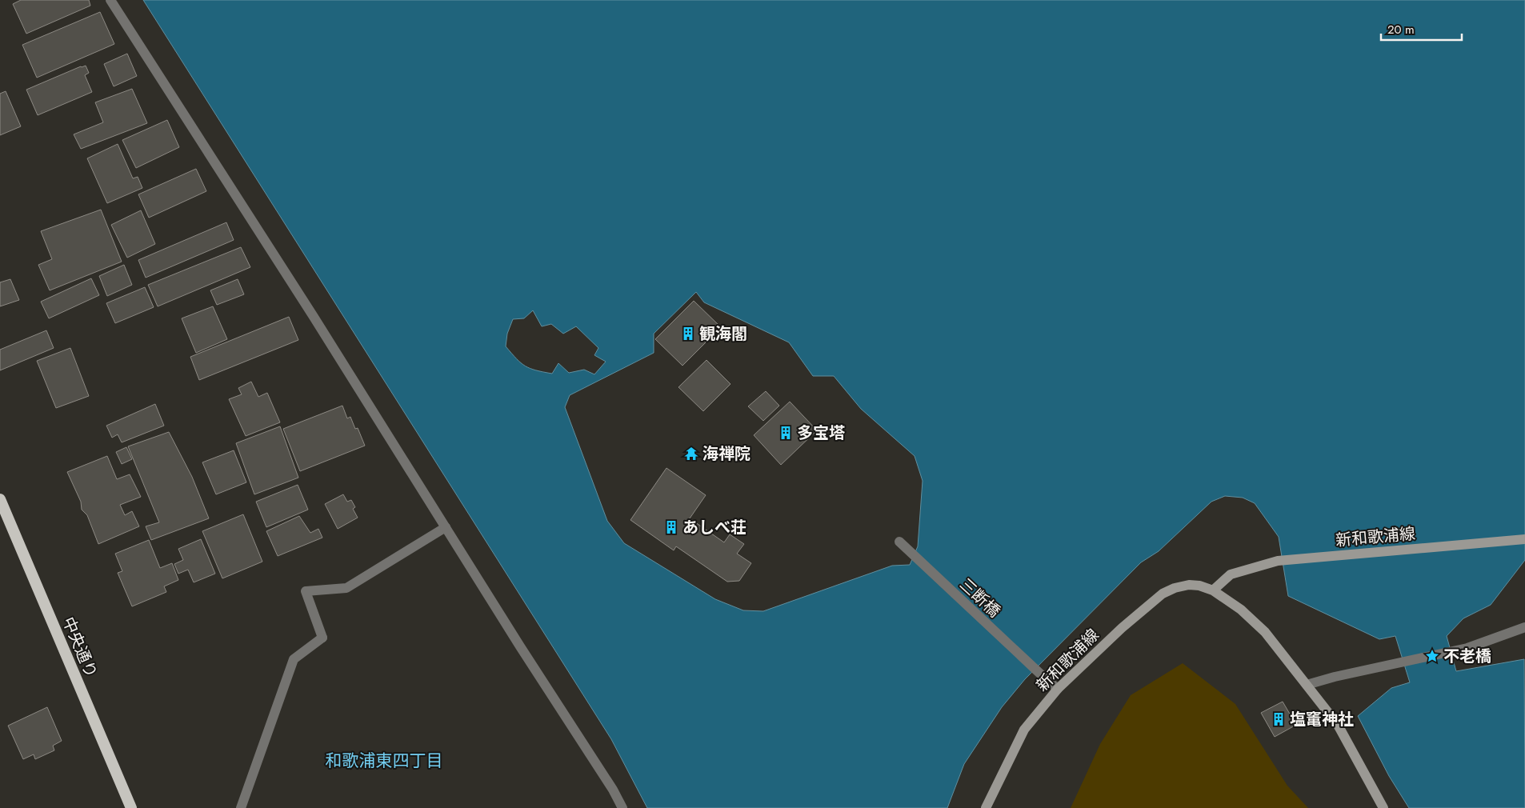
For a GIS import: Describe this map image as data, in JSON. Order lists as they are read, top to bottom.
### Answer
{
  "streets": {
    "highway": ["中央通り"],
    "main road": ["新和歌浦線"],
    "street": ["三断橋"]
  },
  "crossings": [
    ["新和歌浦線", "三断橋"]
  ],
  "districts": ["和歌浦東四丁目"],
  "places": {
    "building": [
      "観海閣",
      "多宝塔",
      "あしべ荘",
      "塩竃神社"
    ],
    "temple": ["海禅院"],
    "place": ["不老橋"]
  },
  "scale_bar": "20 m"
}
